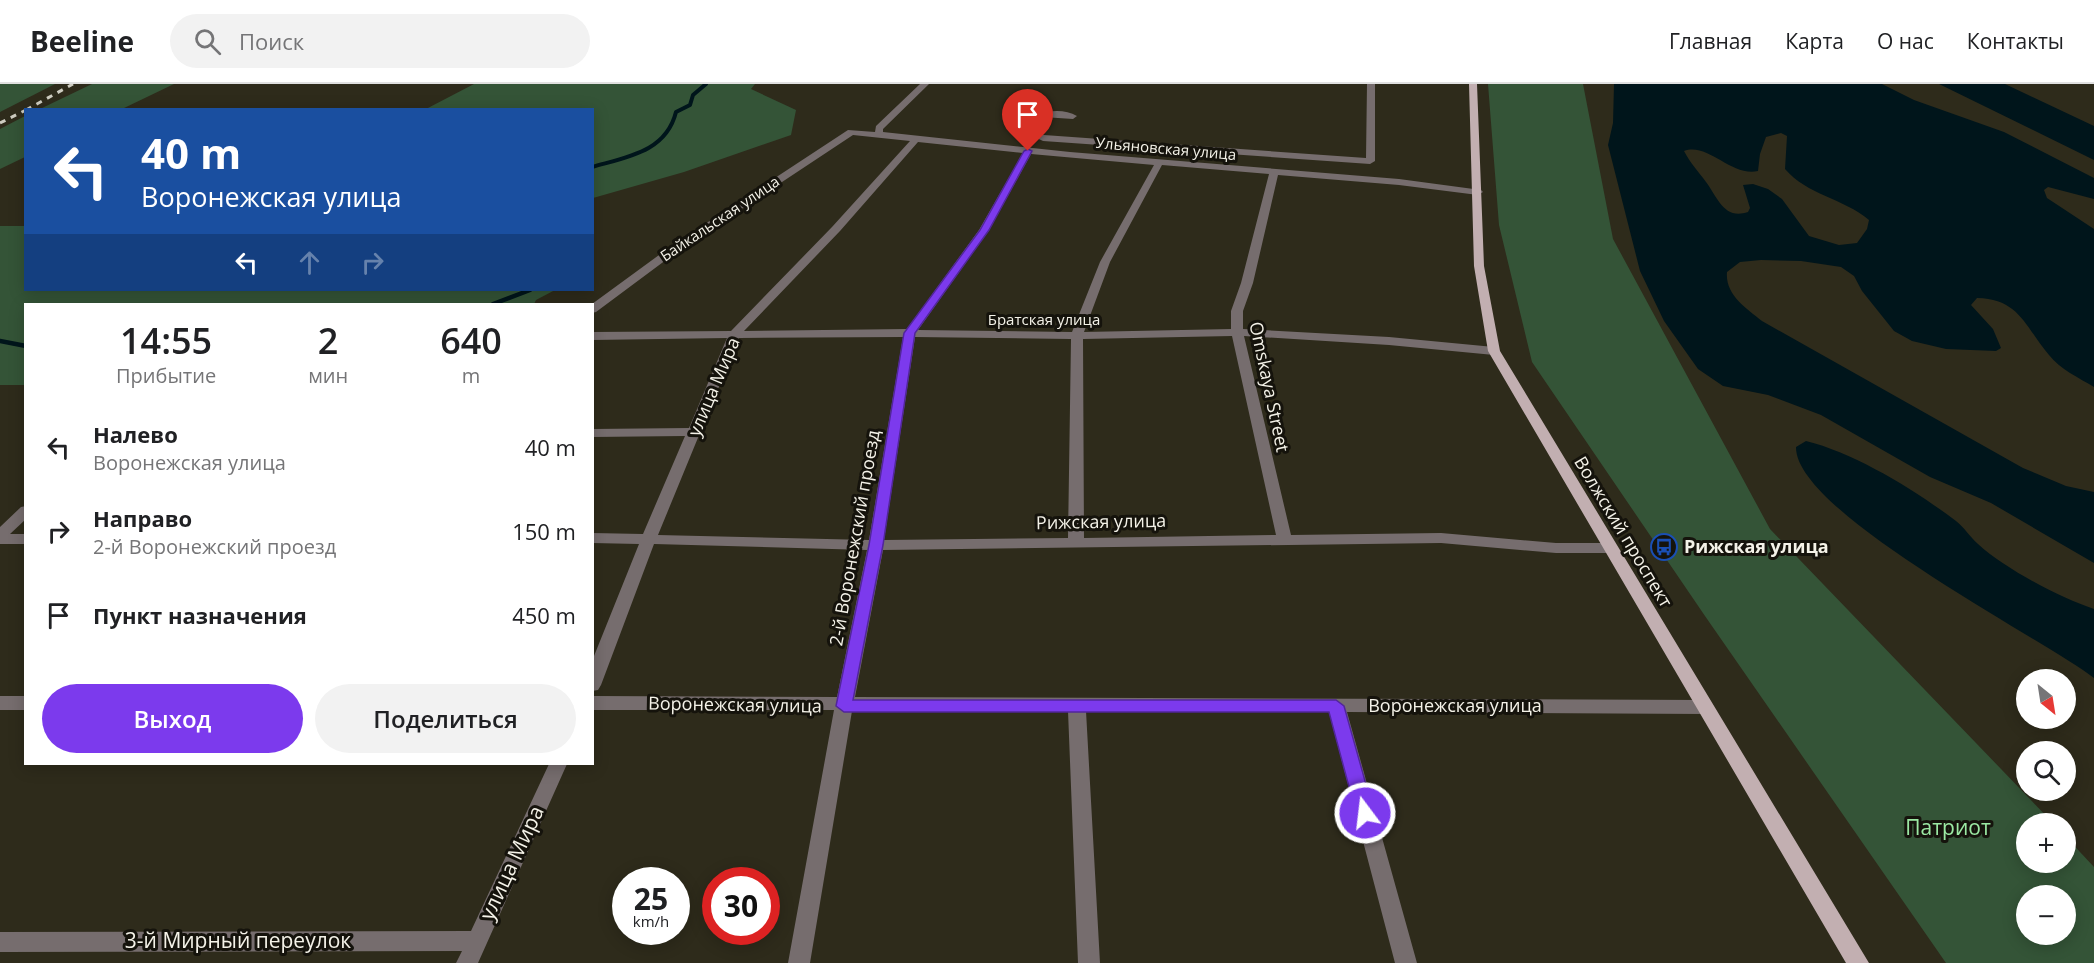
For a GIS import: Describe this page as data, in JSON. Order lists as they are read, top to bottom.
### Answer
{
  "streets": {
    "main road": ["Волжский проспект"],
    "street": [
      "Ульяновская улица",
      "Байкальская улица",
      "Братская улица",
      "улица Мира",
      "Omskaya Street",
      "Рижская улица",
      "2-й Воронежский проезд",
      "Воронежская улица",
      "3-й Мирный переулок"
    ]
  },
  "crossings": [
    ["Ульяновская улица", "Байкальская улица"],
    ["Ульяновская улица", "улица Мира"],
    ["Ульяновская улица", "Omskaya Street"],
    ["Ульяновская улица", "Волжский проспект"],
    ["Ульяновская улица", "2-й Воронежский проезд"],
    ["Братская улица", "улица Мира"],
    ["Братская улица", "Omskaya Street"],
    ["Братская улица", "Волжский проспект"],
    ["Братская улица", "2-й Воронежский проезд"],
    ["улица Мира", "Рижская улица"],
    ["улица Мира", "3-й Мирный переулок"],
    ["Omskaya Street", "Рижская улица"],
    ["Рижская улица", "Волжский проспект"],
    ["Рижская улица", "2-й Воронежский проезд"],
    ["Волжский проспект", "Воронежская улица"],
    ["2-й Воронежский проезд", "Воронежская улица"]
  ],
  "parks": ["Патриот"],
  "places": {
    "bus stop": ["Рижская улица"]
  },
  "north": "bottom right",
  "page": {
    "header": "Beeline",
    "search": "Поиск",
    "nav": [
      "Главная",
      "Карта",
      "О нас",
      "Контакты"
    ],
    "turn": ["40 m", "Воронежская улица"],
    "eta": [
      "14:55",
      "Прибытие",
      "2",
      "мин",
      "640",
      "m"
    ],
    "list": [
      {
        "name": "Налево",
        "note": "Воронежская улица",
        "value": "40 m"
      },
      {
        "name": "Направо",
        "note": "2-й Воронежский проезд",
        "value": "150 m"
      },
      {
        "name": "Пункт назначения",
        "value": "450 m"
      }
    ],
    "map_buttons": ["+", "−"],
    "buttons": ["Выход", "Поделиться"],
    "speed": "25 km/h",
    "limit": "30"
  }
}
